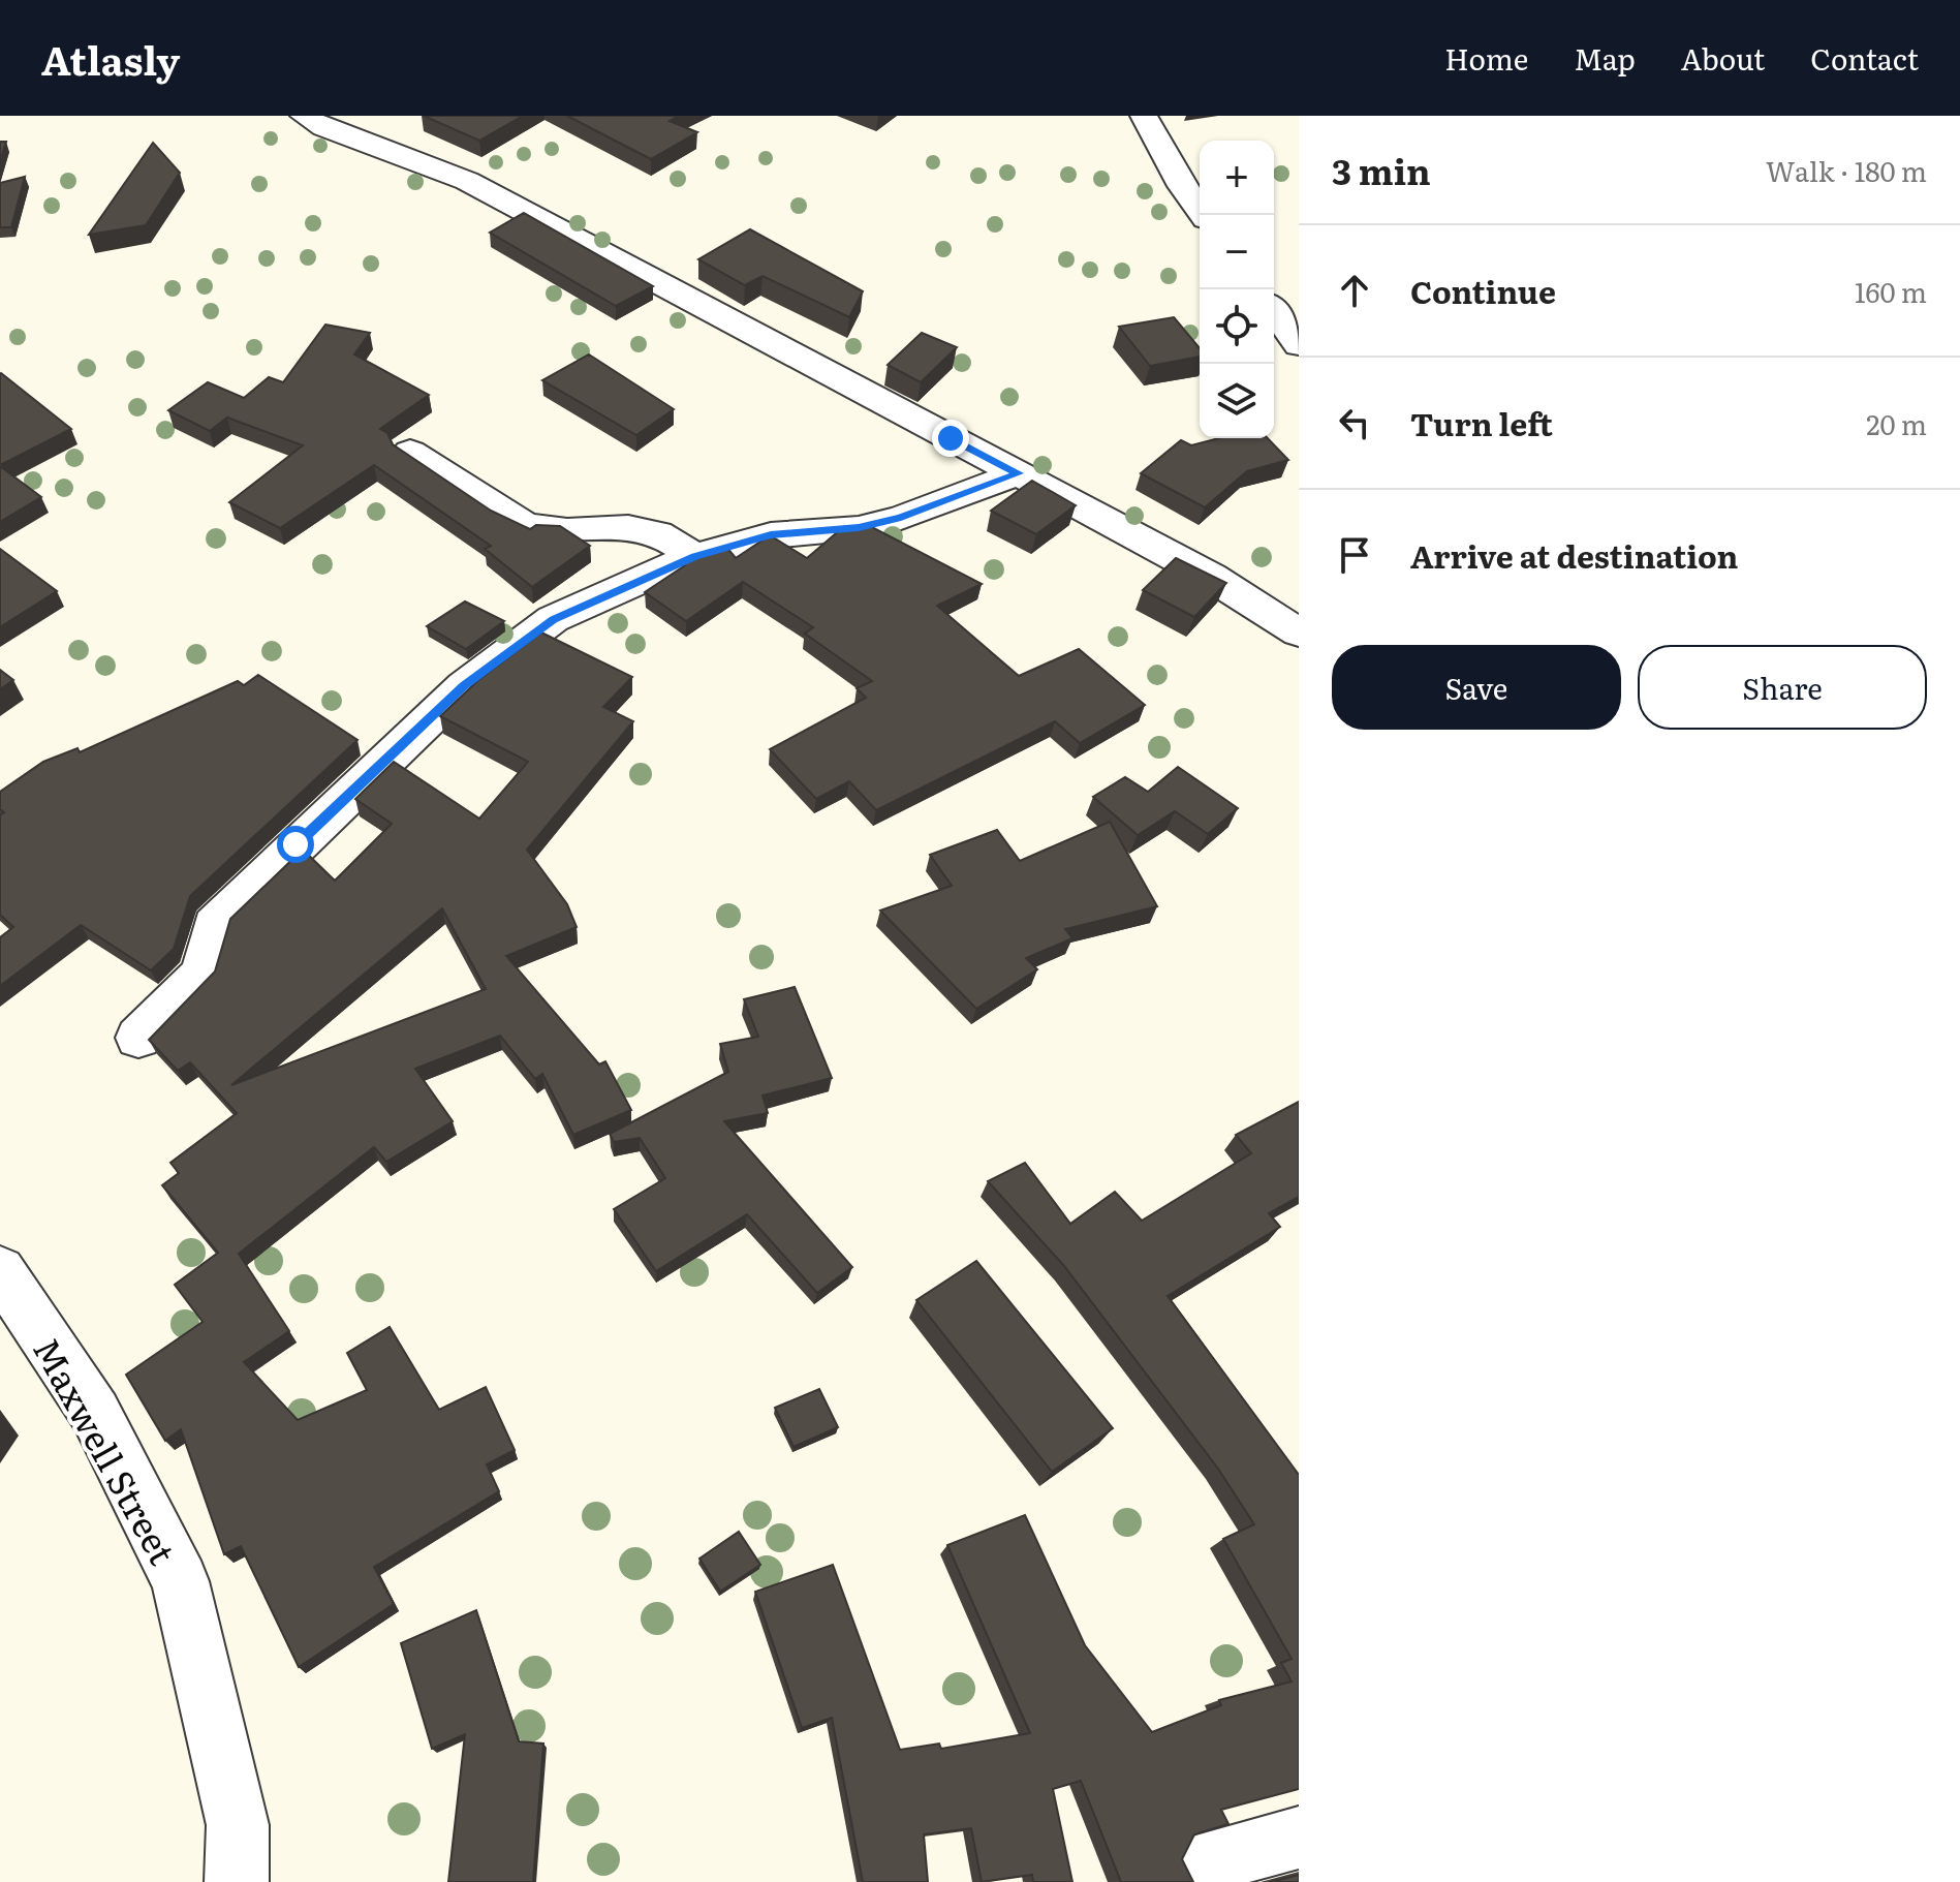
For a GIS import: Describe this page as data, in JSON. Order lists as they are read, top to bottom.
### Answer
{
  "streets": {
    "street": ["Maxwell Street"]
  },
  "page": {
    "header": "Atlasly",
    "nav": [
      "Home",
      "Map",
      "About",
      "Contact"
    ],
    "heading": ["3 min", "Walk · 180 m"],
    "map_buttons": ["+", "−"],
    "list": [
      ["Continue", "160 m"],
      ["Turn left", "20 m"],
      "Arrive at destination"
    ],
    "buttons": ["Save", "Share"]
  }
}
